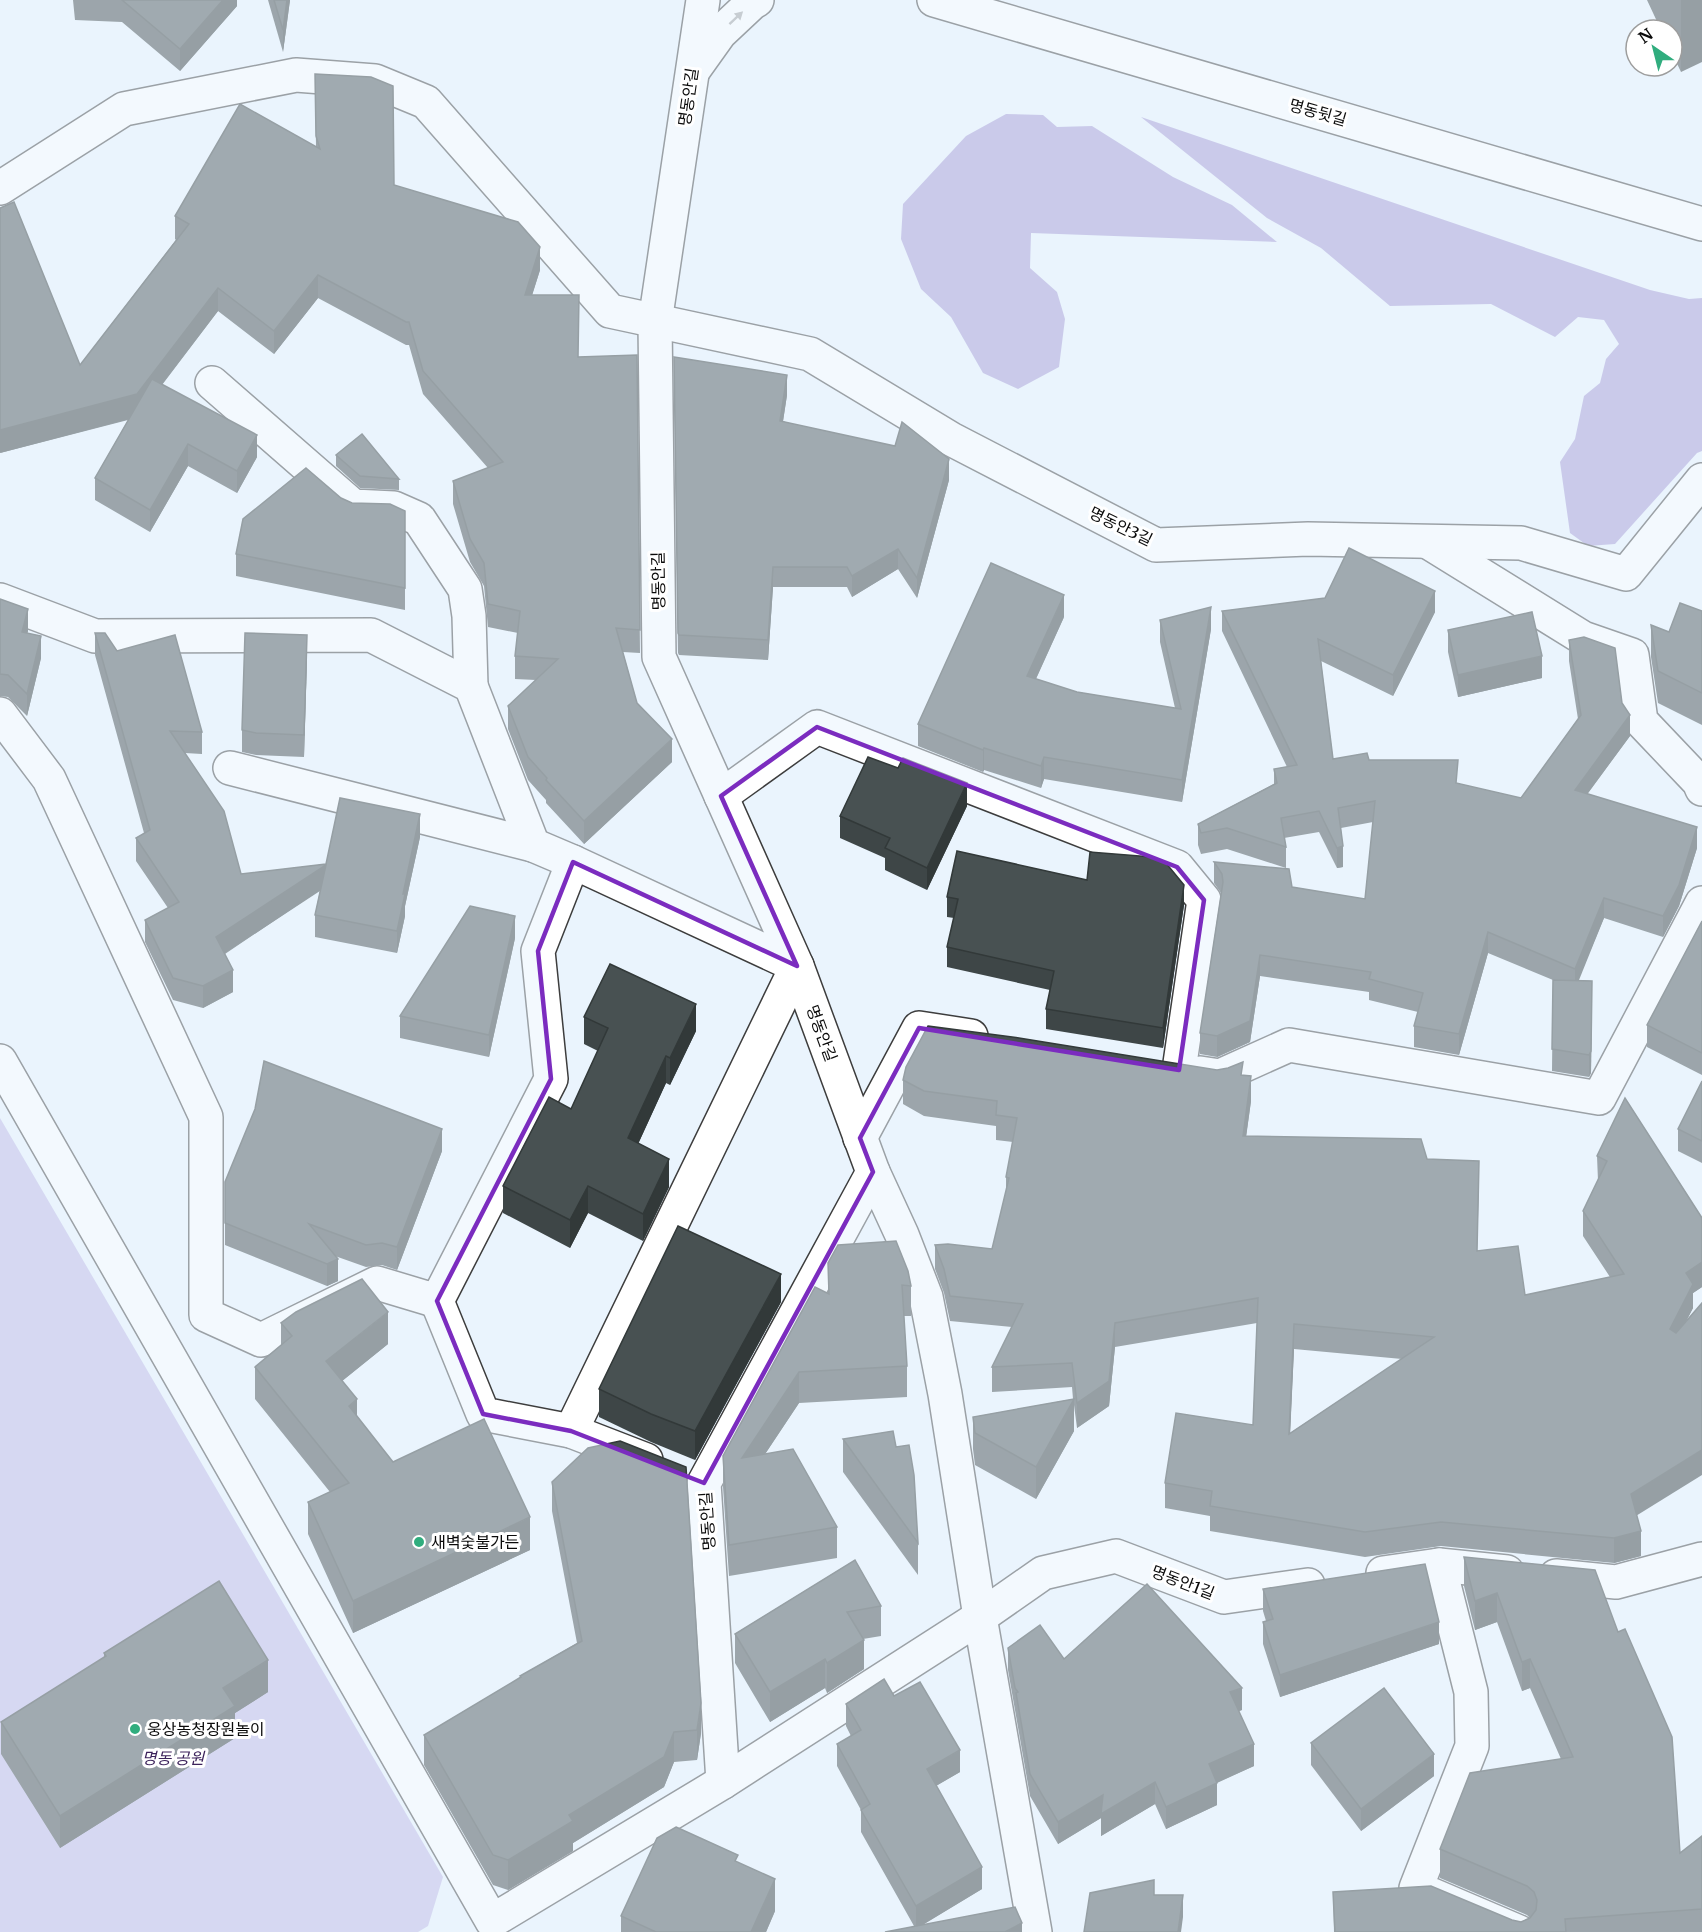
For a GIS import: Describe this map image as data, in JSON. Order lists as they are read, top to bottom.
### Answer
{
  "streets": {
    "street": [
      "명동안길",
      "명동뒷길",
      "명동안3길",
      "명동안1길"
    ]
  },
  "crossings": [
    ["명동안길", "명동안3길"],
    ["명동안길", "명동안1길"]
  ],
  "parks": ["명동 공원"],
  "places": ["새벽숯불가든", "웅상농청장원놀이"],
  "north": "top left"
}
